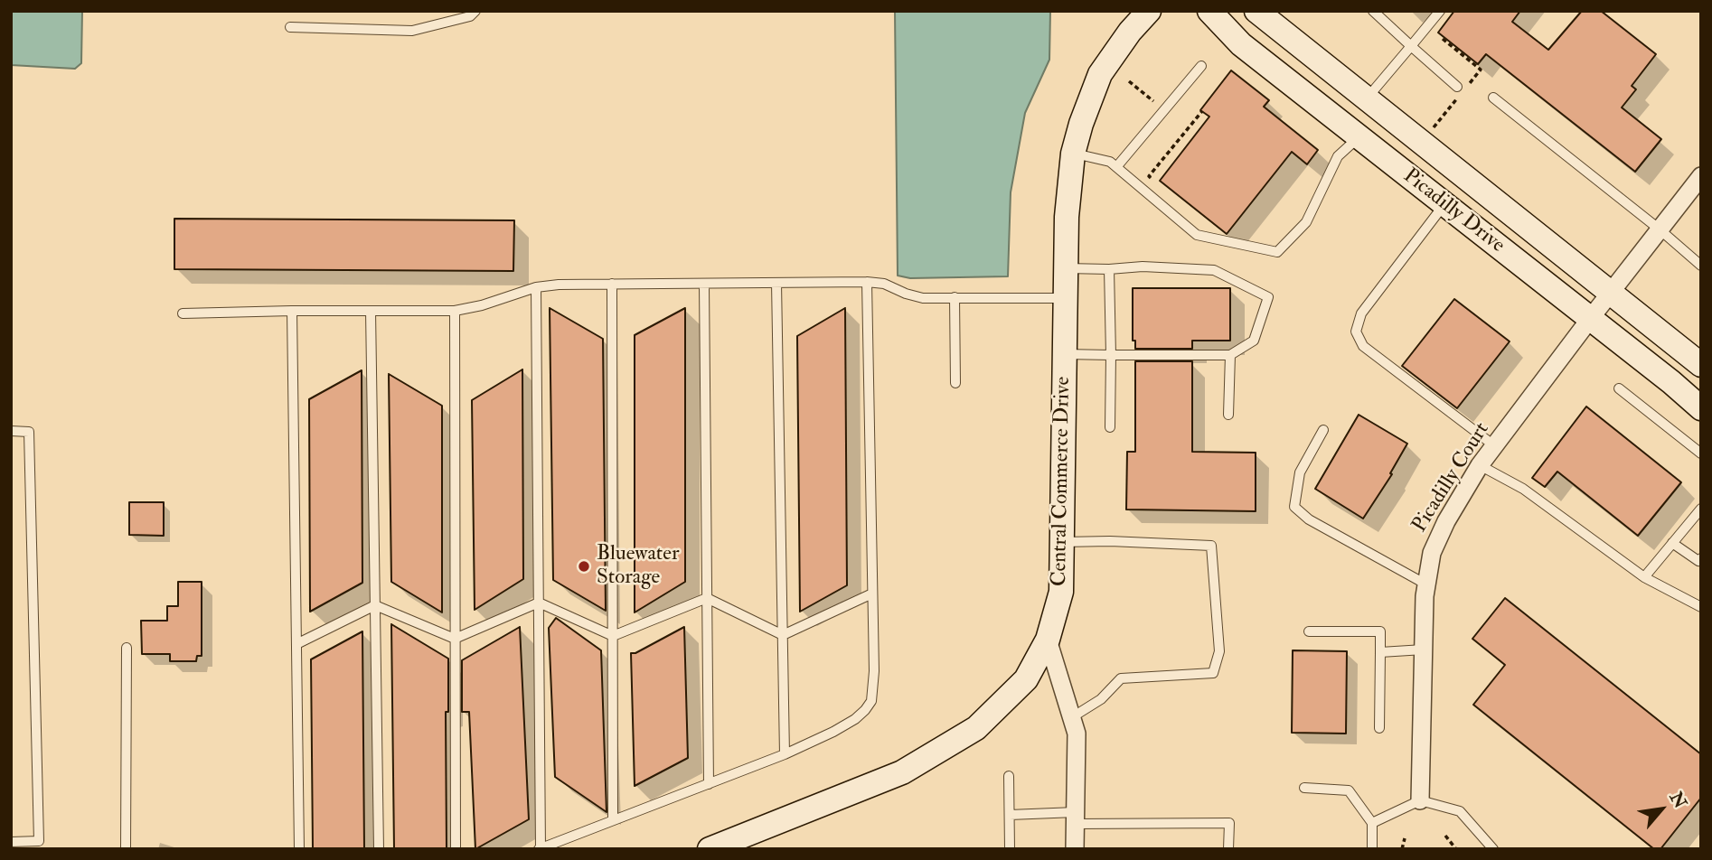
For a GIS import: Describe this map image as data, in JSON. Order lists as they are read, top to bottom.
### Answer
{
  "streets": {
    "street": ["Picadilly Drive", "Picadilly Court", "Central Commerce Drive"]
  },
  "crossings": [
    ["Picadilly Drive", "Picadilly Court"]
  ],
  "places": ["Bluewater Storage"],
  "north": "top right"
}
